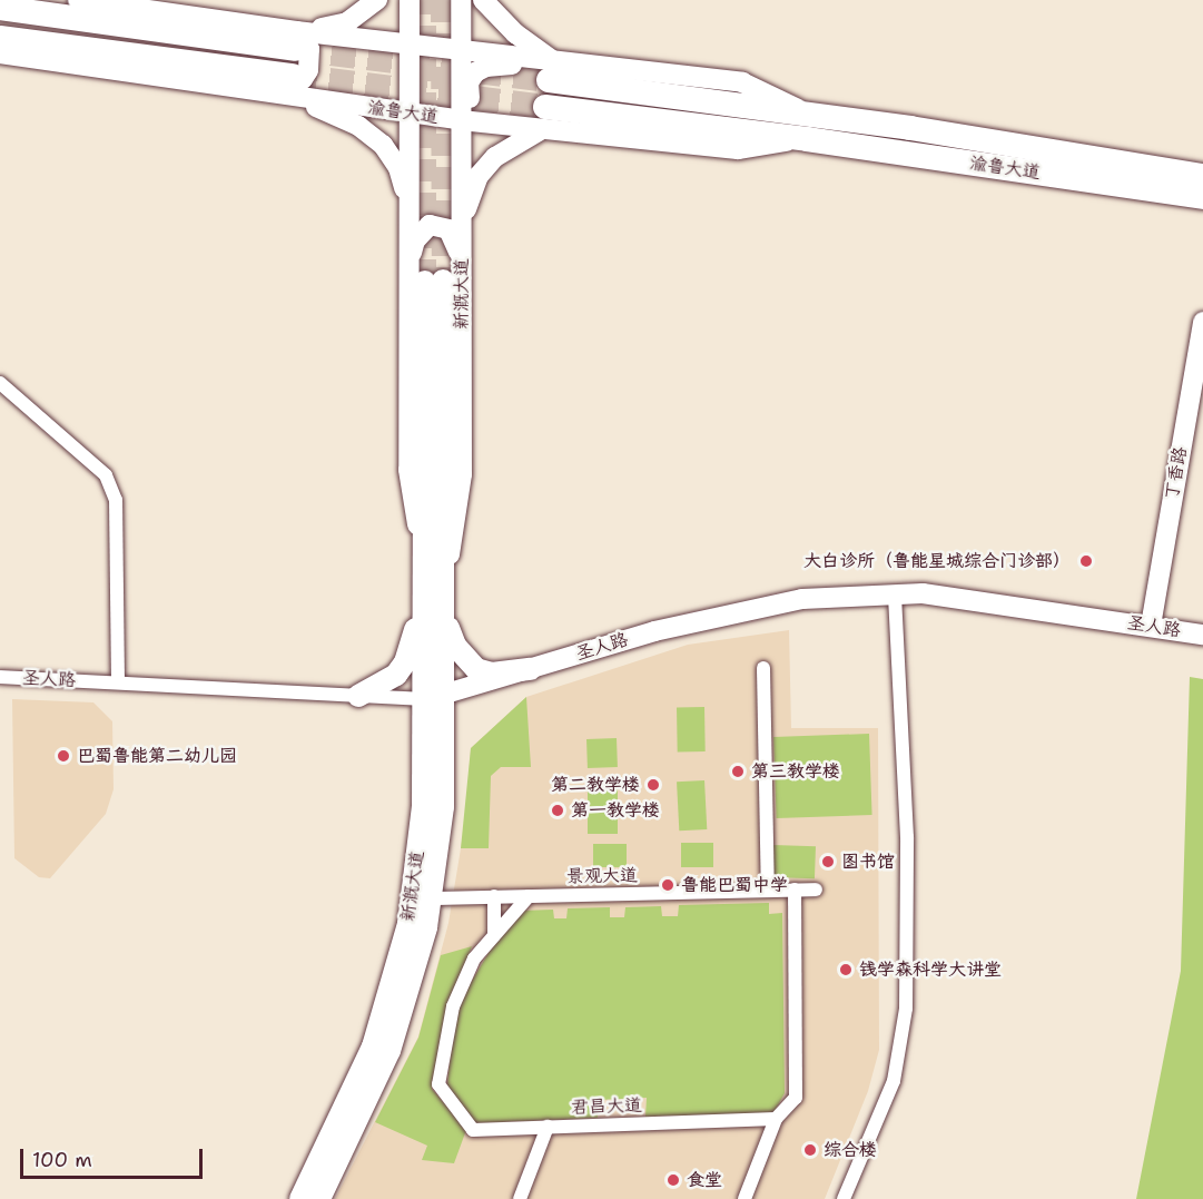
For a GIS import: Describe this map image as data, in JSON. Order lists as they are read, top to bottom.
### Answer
{
  "streets": {
    "highway": ["渝鲁大道"],
    "main road": ["新溉大道"],
    "street": [
      "丁香路",
      "圣人路",
      "景观大道",
      "君昌大道"
    ]
  },
  "crossings": [
    ["渝鲁大道", "新溉大道"],
    ["新溉大道", "圣人路"],
    ["新溉大道", "景观大道"],
    ["丁香路", "圣人路"],
    ["景观大道", "君昌大道"]
  ],
  "places": [
    "大白诊所（鲁能星城综合门诊部）",
    "巴蜀鲁能第二幼儿园",
    "第三教学楼",
    "第二教学楼",
    "第一教学楼",
    "图书馆",
    "鲁能巴蜀中学",
    "钱学森科学大讲堂",
    "综合楼",
    "食堂"
  ],
  "scale_bar": "100 m"
}
